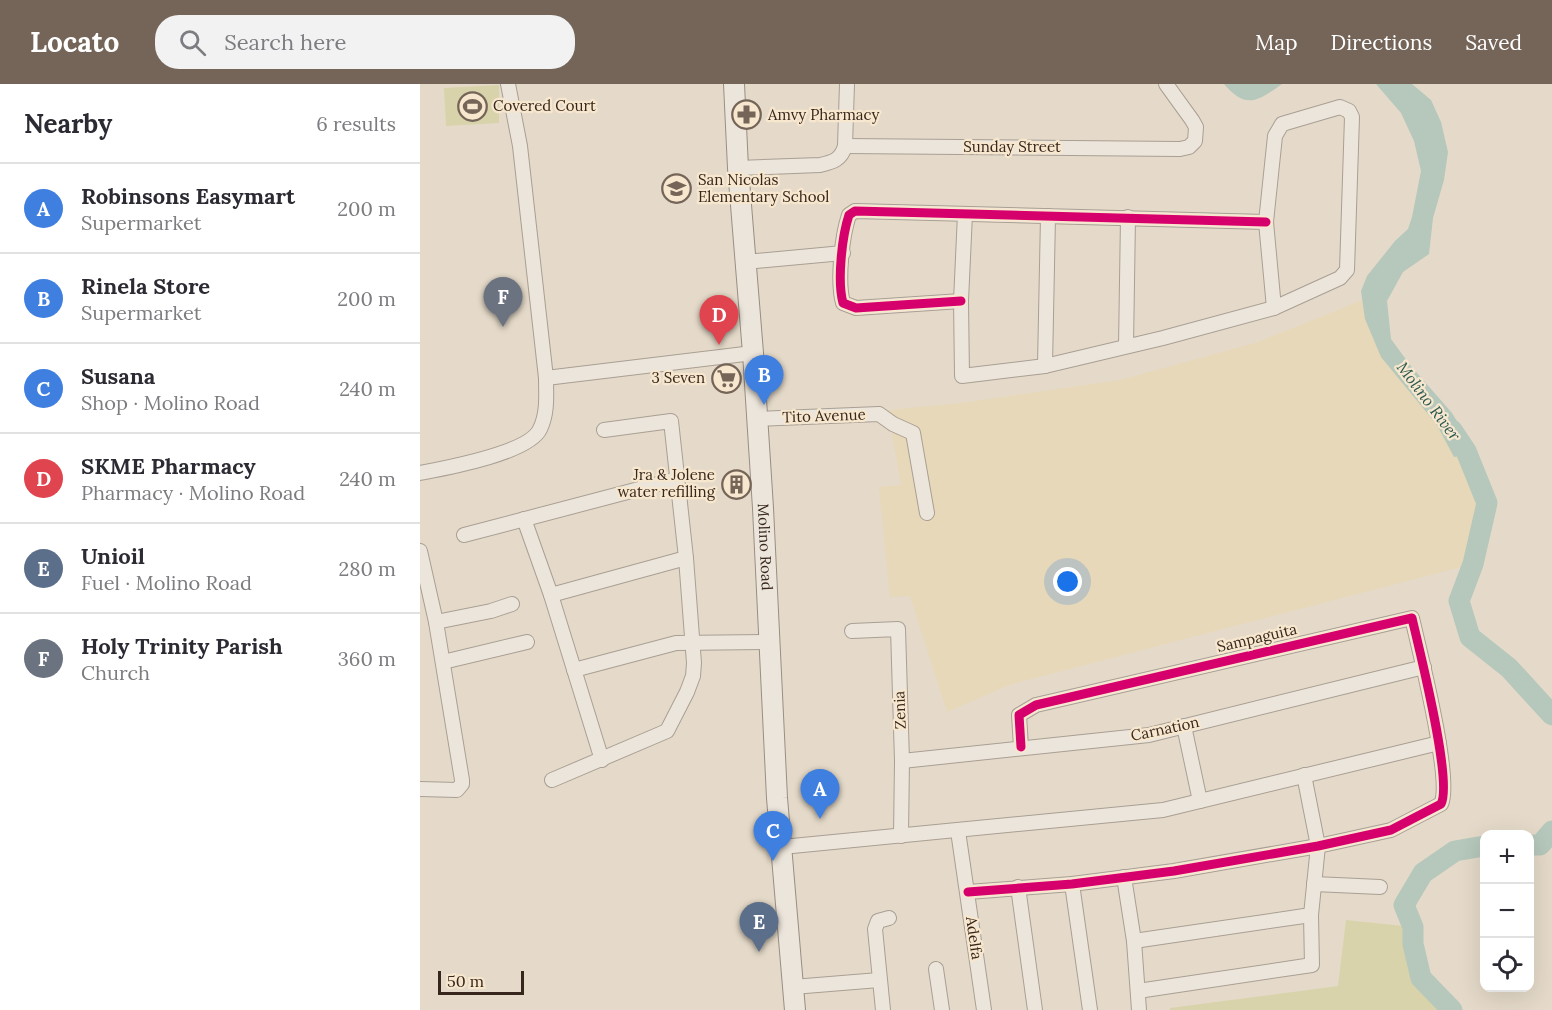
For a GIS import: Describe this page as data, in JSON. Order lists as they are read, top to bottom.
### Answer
{
  "streets": {
    "main road": ["Molino Road"],
    "street": [
      "Sunday Street",
      "Tito Avenue",
      "Sampaguita",
      "Zenia",
      "Carnation",
      "Adelfa"
    ]
  },
  "crossings": [
    ["Tito Avenue", "Molino Road"],
    ["Sampaguita", "Carnation"],
    ["Zenia", "Carnation"]
  ],
  "water": ["Molino River"],
  "places": {
    "sports": ["Covered Court"],
    "pharmacy": ["Amvy Pharmacy"],
    "school or university": ["San Nicolas Elementary School"],
    "supermarket": ["3 Seven"],
    "building": ["Jra & Jolene water refilling"]
  },
  "scale_bar": "50 m",
  "page": {
    "header": "Locato",
    "search": "Search here",
    "nav": ["Map", "Directions", "Saved"],
    "heading": ["Nearby", "6 results"],
    "list": [
      {
        "mark": "A",
        "name": "Robinsons Easymart",
        "note": "Supermarket",
        "value": "200 m"
      },
      {
        "mark": "B",
        "name": "Rinela Store",
        "note": "Supermarket",
        "value": "200 m"
      },
      {
        "mark": "C",
        "name": "Susana",
        "note": "Shop · Molino Road",
        "value": "240 m"
      },
      {
        "mark": "D",
        "name": "SKME Pharmacy",
        "note": "Pharmacy · Molino Road",
        "value": "240 m"
      },
      {
        "mark": "E",
        "name": "Unioil",
        "note": "Fuel · Molino Road",
        "value": "280 m"
      },
      {
        "mark": "F",
        "name": "Holy Trinity Parish",
        "note": "Church",
        "value": "360 m"
      }
    ],
    "pins": [
      "F",
      "D",
      "B",
      "A",
      "C",
      "E"
    ],
    "map_buttons": ["+", "−"],
    "scale": "50 m"
  }
}
